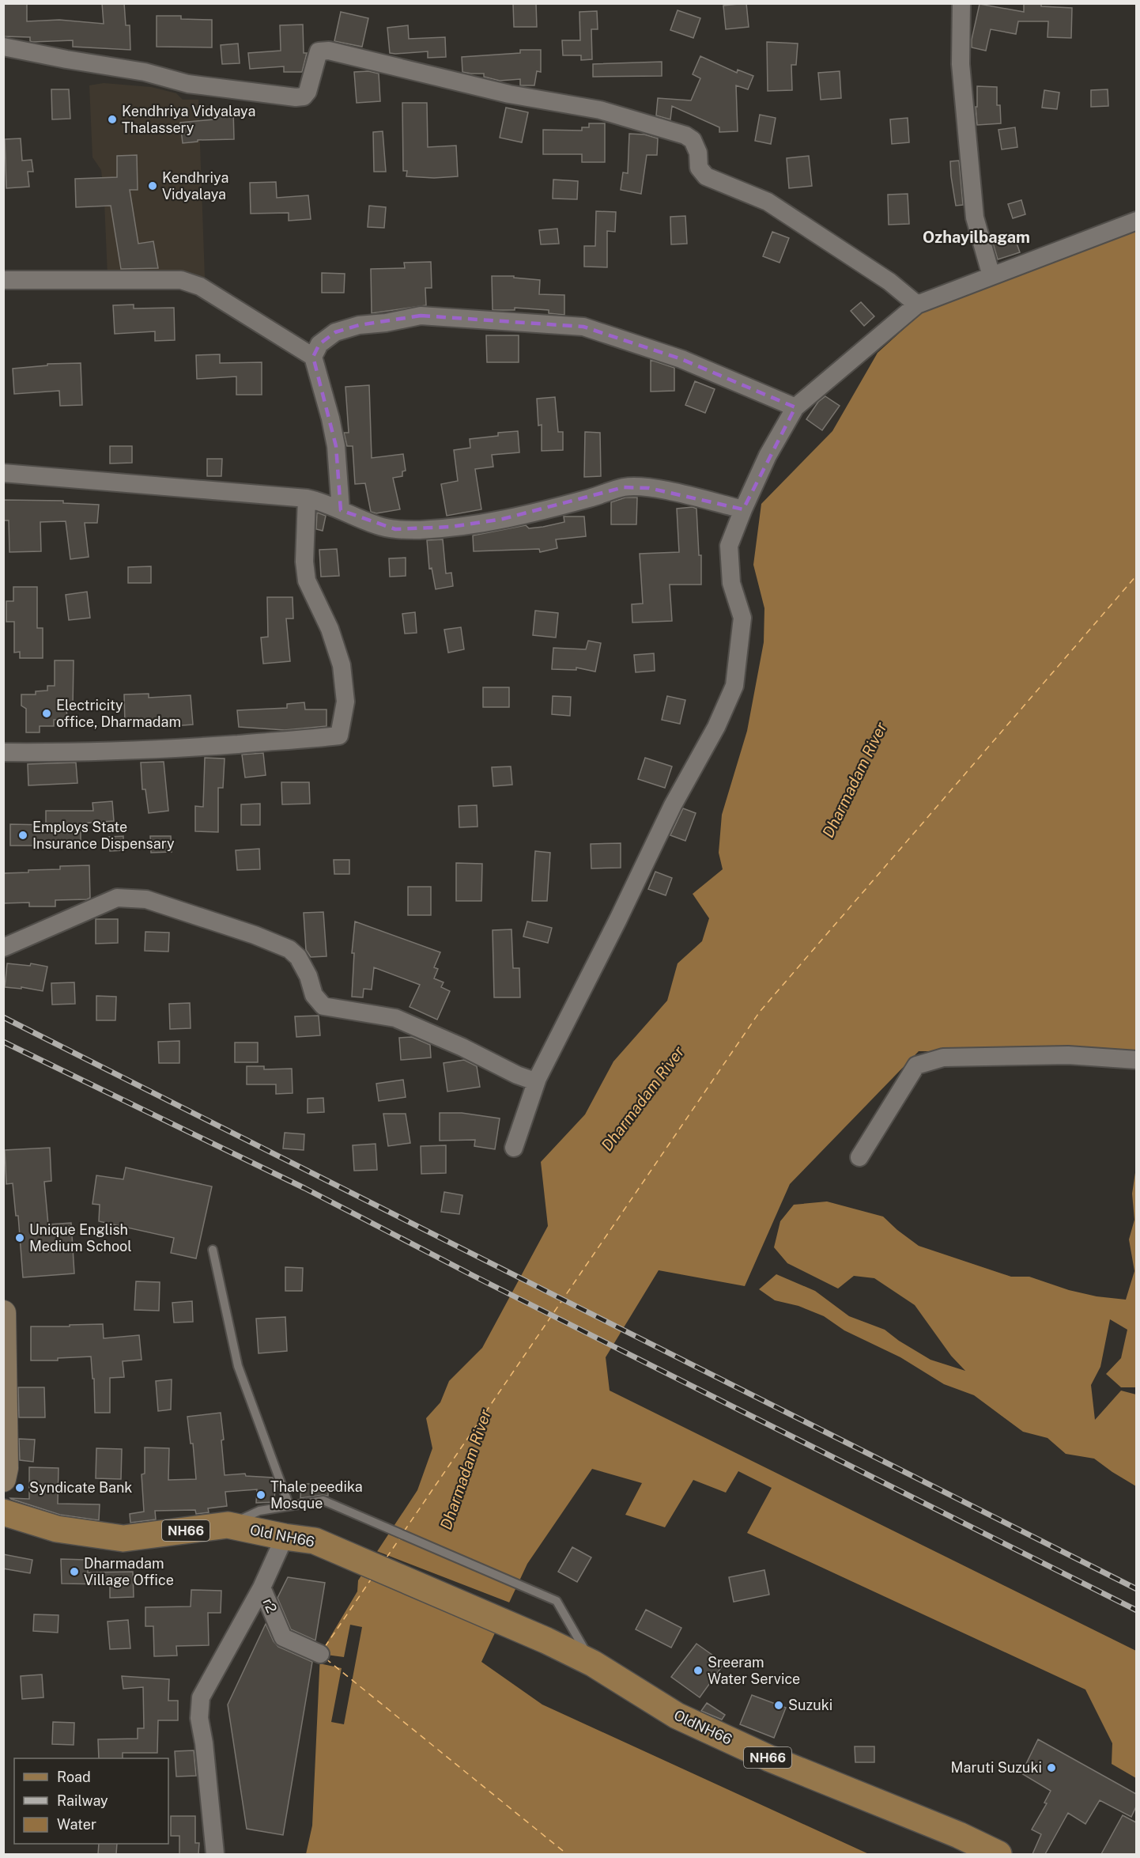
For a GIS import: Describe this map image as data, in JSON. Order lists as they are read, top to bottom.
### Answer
{
  "streets": {
    "main road": ["NH66", "Old NH66", "OldNH66"],
    "street": ["r2"]
  },
  "crossings": [
    ["Old NH66", "r2"],
    ["Old NH66", "OldNH66"]
  ],
  "districts": ["Ozhayilbagam"],
  "water": ["Dharmadam River"],
  "places": [
    "Kendhriya Vidyalaya Thalassery",
    "Kendhriya Vidyalaya",
    "Electricity office, Dharmadam",
    "Employs State Insurance Dispensary",
    "Unique English Medium School",
    "Syndicate Bank",
    "Thale peedika Mosque",
    "Dharmadam Village Office",
    "Sreeram Water Service",
    "Suzuki",
    "Maruti Suzuki"
  ],
  "legend": ["Road", "Railway", "Water"]
}
